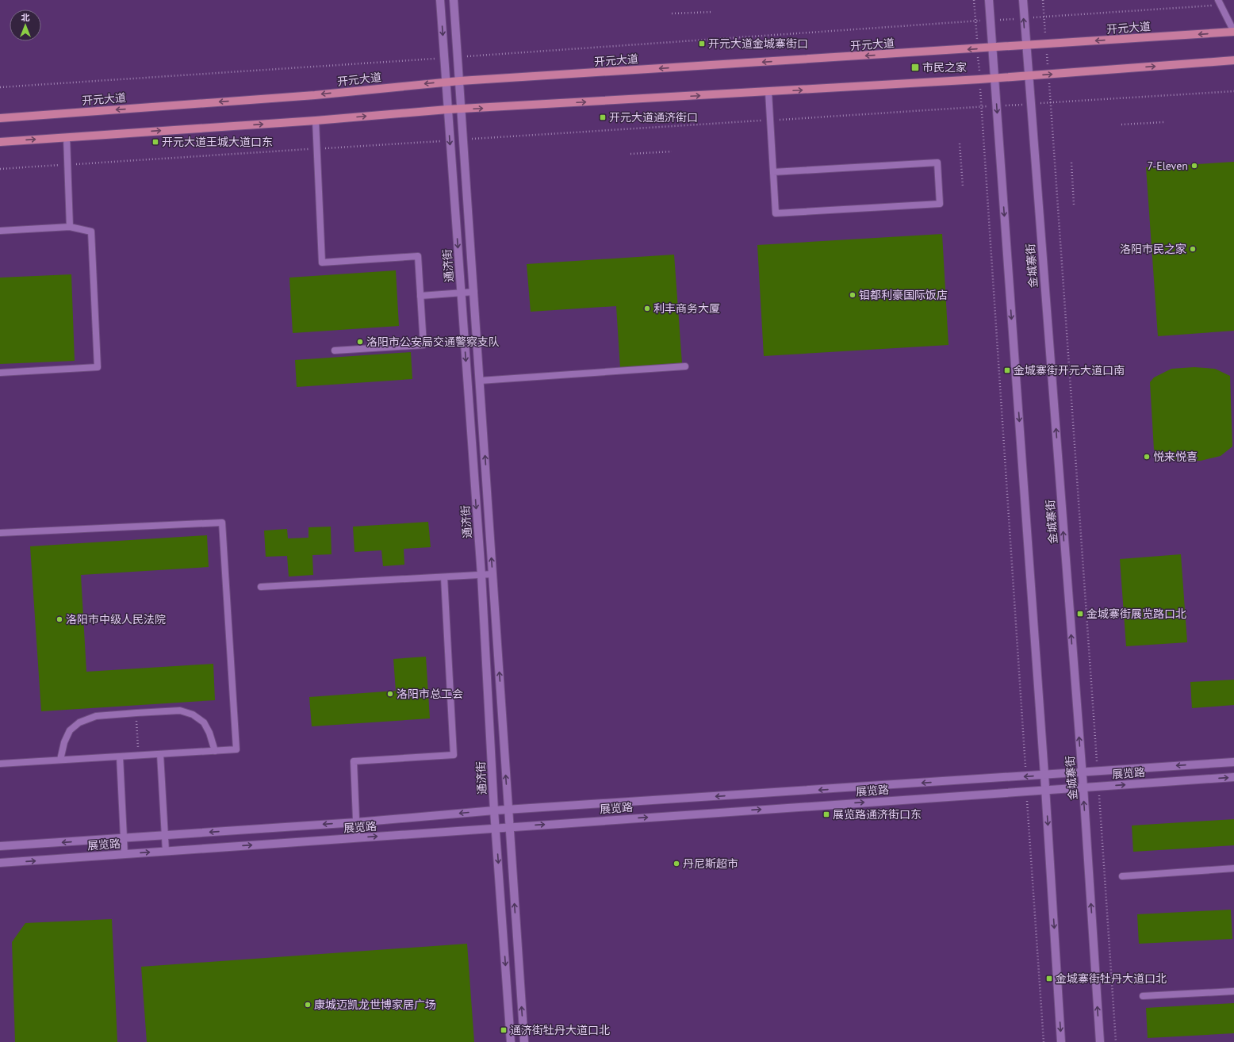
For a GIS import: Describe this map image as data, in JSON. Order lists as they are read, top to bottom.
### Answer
{
  "streets": {
    "main road": ["开元大道"],
    "street": ["通济街", "金城寨街", "展览路"]
  },
  "crossings": [
    ["开元大道", "通济街"],
    ["开元大道", "金城寨街"],
    ["通济街", "展览路"],
    ["金城寨街", "展览路"]
  ],
  "places": {
    "transit": [
      "开元大道金城寨街口",
      "市民之家",
      "开元大道通济街口",
      "开元大道王城大道口东",
      "金城寨街开元大道口南",
      "金城寨街展览路口北",
      "展览路通济街口东",
      "金城寨街牡丹大道口北",
      "通济街牡丹大道口北"
    ],
    "other": [
      "7-Eleven",
      "洛阳市民之家",
      "钼都利豪国际饭店",
      "利丰商务大厦",
      "洛阳市公安局交通警察支队",
      "悦来悦喜",
      "洛阳市中级人民法院",
      "洛阳市总工会",
      "丹尼斯超市",
      "康城迈凯龙世博家居广场"
    ]
  },
  "north": "top"
}
